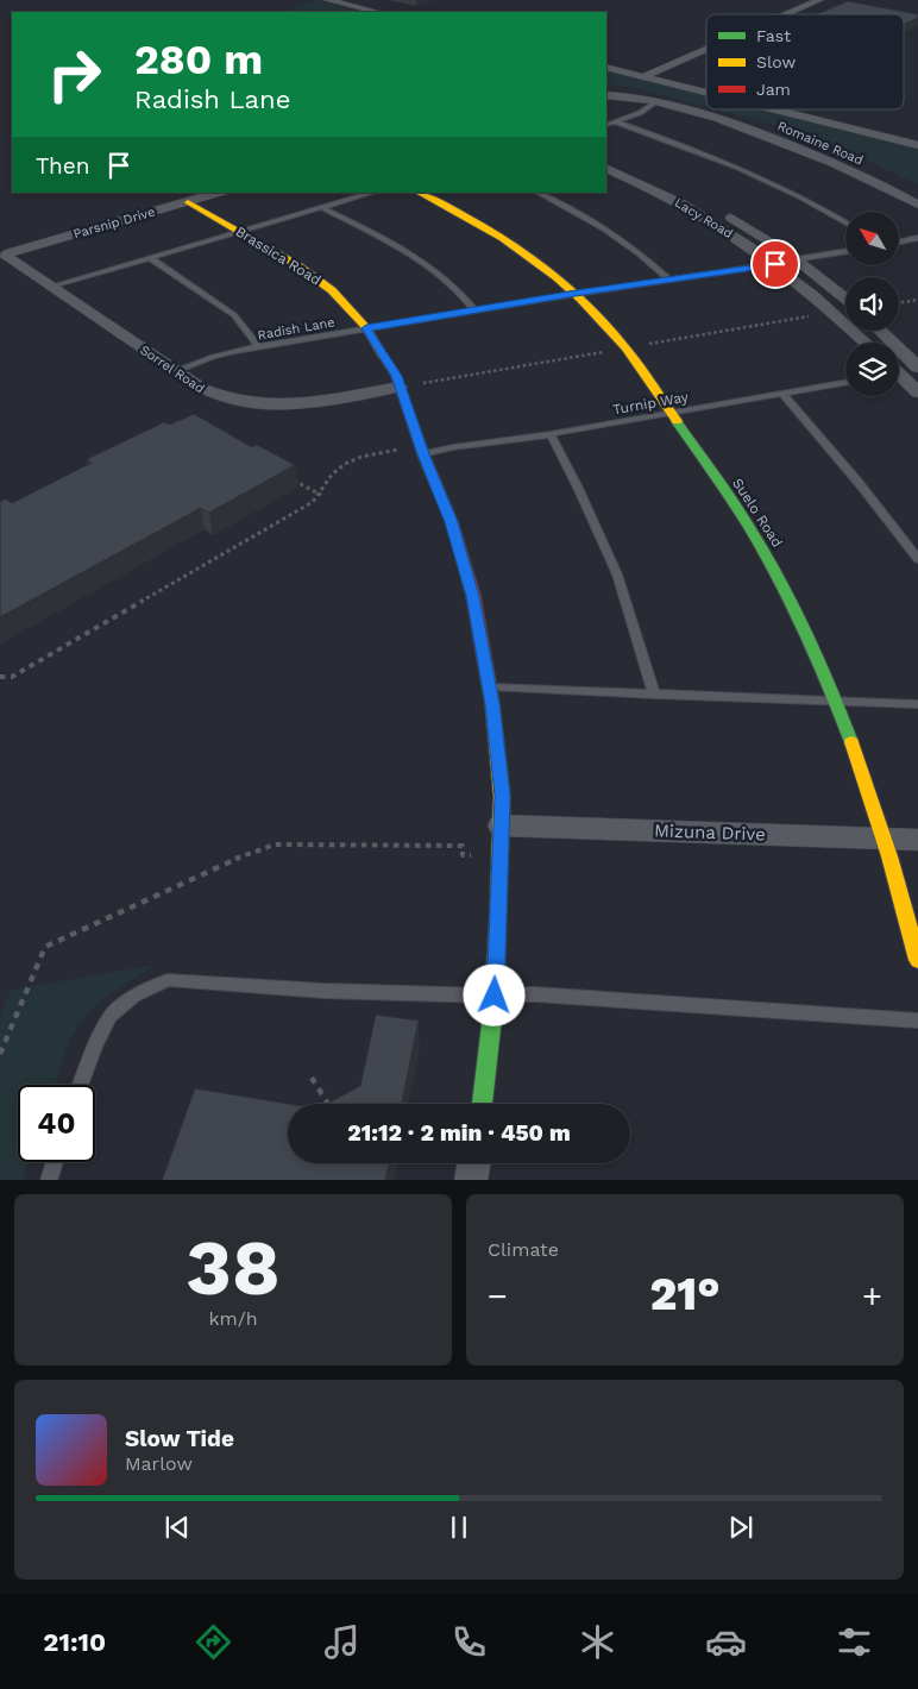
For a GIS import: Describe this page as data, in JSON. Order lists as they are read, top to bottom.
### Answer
{
  "streets": {
    "street": [
      "Romaine Road",
      "Lacy Road",
      "Parsnip Drive",
      "Brassica Road",
      "Sorrel Road",
      "Suelo Road",
      "Mizuna Drive"
    ],
    "lane": ["Radish Lane", "Turnip Way"]
  },
  "crossings": [
    ["Lacy Road", "Radish Lane"],
    ["Parsnip Drive", "Brassica Road"],
    ["Parsnip Drive", "Sorrel Road"],
    ["Brassica Road", "Radish Lane"],
    ["Brassica Road", "Sorrel Road"],
    ["Brassica Road", "Turnip Way"],
    ["Brassica Road", "Mizuna Drive"],
    ["Radish Lane", "Sorrel Road"],
    ["Radish Lane", "Suelo Road"],
    ["Turnip Way", "Suelo Road"],
    ["Suelo Road", "Mizuna Drive"]
  ],
  "legend": ["Fast", "Slow", "Jam"],
  "north": "top left",
  "page": {
    "turn": ["280 m", "Radish Lane"],
    "then": "Then",
    "limit": "40",
    "trip": "21:12 · 2 min · 450 m",
    "tile": [
      ["38", "km/h"],
      "Climate"
    ],
    "heat": ["−", "21°", "+"],
    "song": ["Slow Tide", "Marlow"],
    "tabs": "21:10"
  }
}
